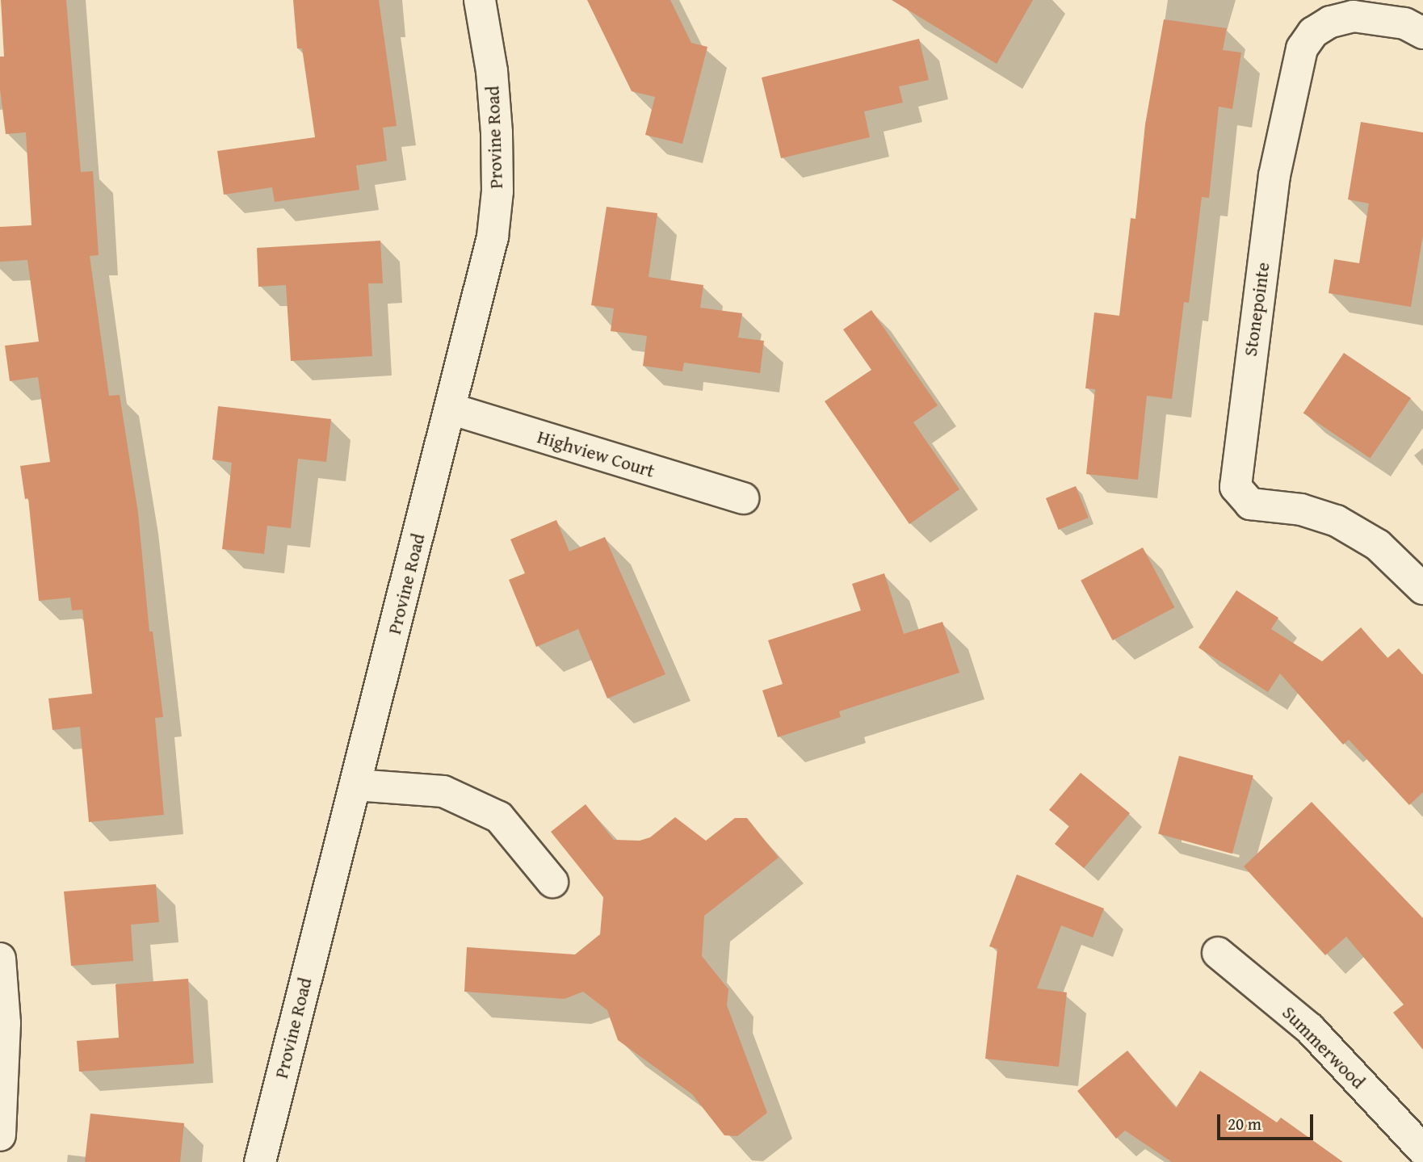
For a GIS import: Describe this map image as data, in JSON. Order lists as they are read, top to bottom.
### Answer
{
  "streets": {
    "street": [
      "Provine Road",
      "Stonepointe",
      "Highview Court",
      "Summerwood"
    ]
  },
  "crossings": [
    ["Provine Road", "Highview Court"]
  ],
  "scale_bar": "20 m"
}
